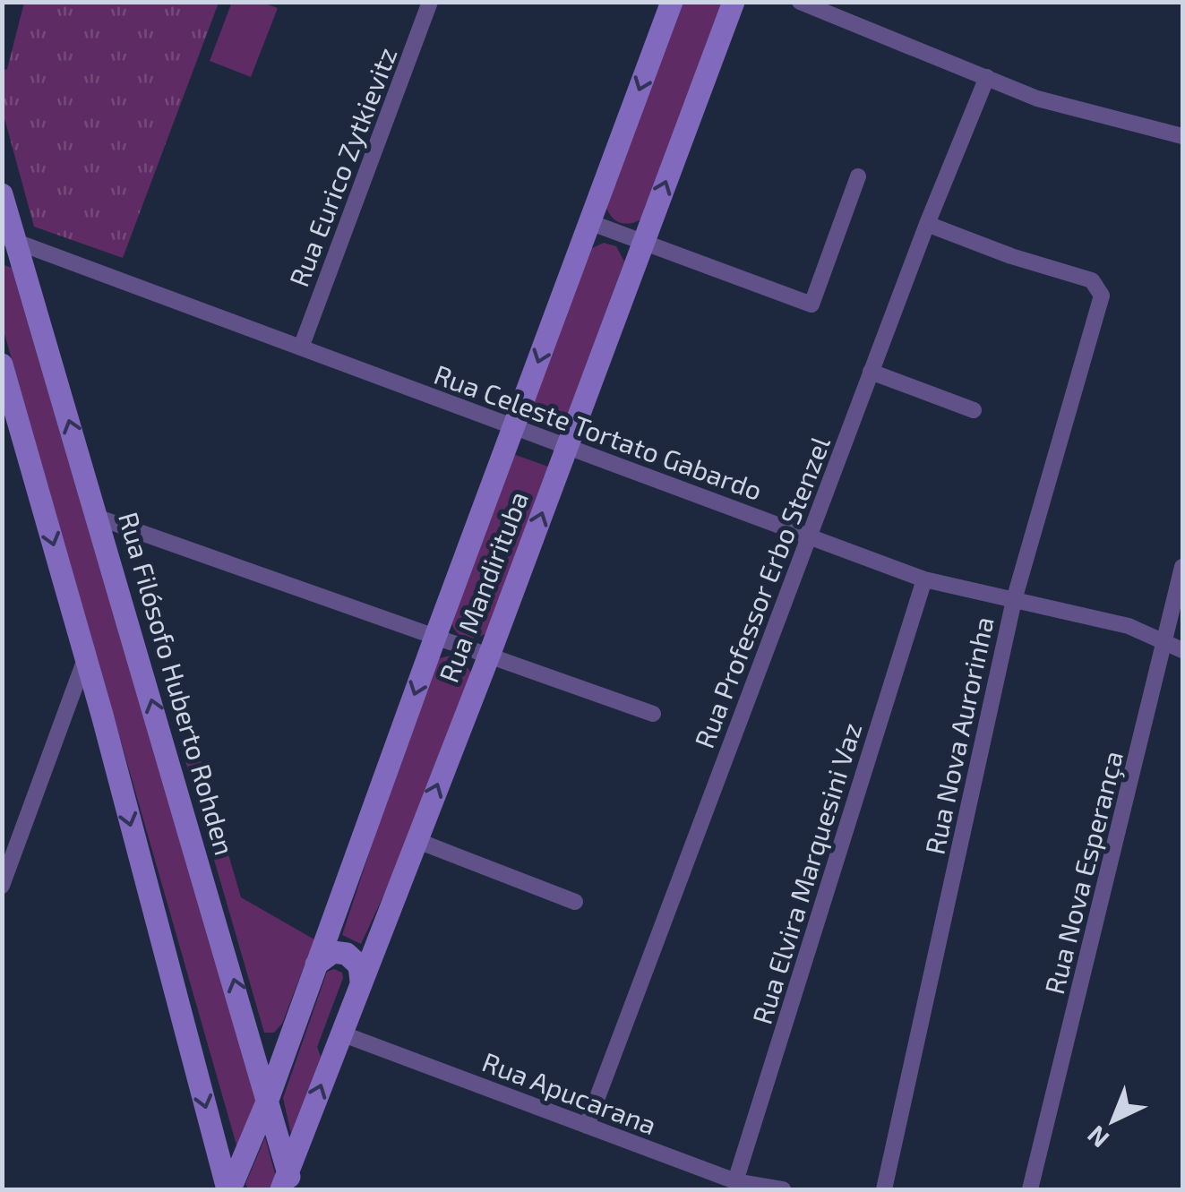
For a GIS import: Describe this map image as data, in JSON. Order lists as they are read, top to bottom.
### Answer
{
  "streets": {
    "street": [
      "Rua Eurico Zytkievitz",
      "Rua Celeste Tortato Gabardo",
      "Rua Mandirituba",
      "Rua Professor Erbo Stenzel",
      "Rua Filósofo Huberto Rohden",
      "Rua Nova Aurorinha",
      "Rua Nova Esperança",
      "Rua Elvira Marquesini Vaz",
      "Rua Apucarana"
    ]
  },
  "crossings": [
    ["Rua Eurico Zytkievitz", "Rua Celeste Tortato Gabardo"],
    ["Rua Celeste Tortato Gabardo", "Rua Mandirituba"],
    ["Rua Celeste Tortato Gabardo", "Rua Professor Erbo Stenzel"],
    ["Rua Celeste Tortato Gabardo", "Rua Filósofo Huberto Rohden"],
    ["Rua Celeste Tortato Gabardo", "Rua Nova Aurorinha"],
    ["Rua Celeste Tortato Gabardo", "Rua Nova Esperança"],
    ["Rua Celeste Tortato Gabardo", "Rua Elvira Marquesini Vaz"],
    ["Rua Mandirituba", "Rua Filósofo Huberto Rohden"],
    ["Rua Mandirituba", "Rua Apucarana"],
    ["Rua Professor Erbo Stenzel", "Rua Nova Aurorinha"],
    ["Rua Professor Erbo Stenzel", "Rua Apucarana"],
    ["Rua Elvira Marquesini Vaz", "Rua Apucarana"]
  ],
  "north": "bottom left"
}
